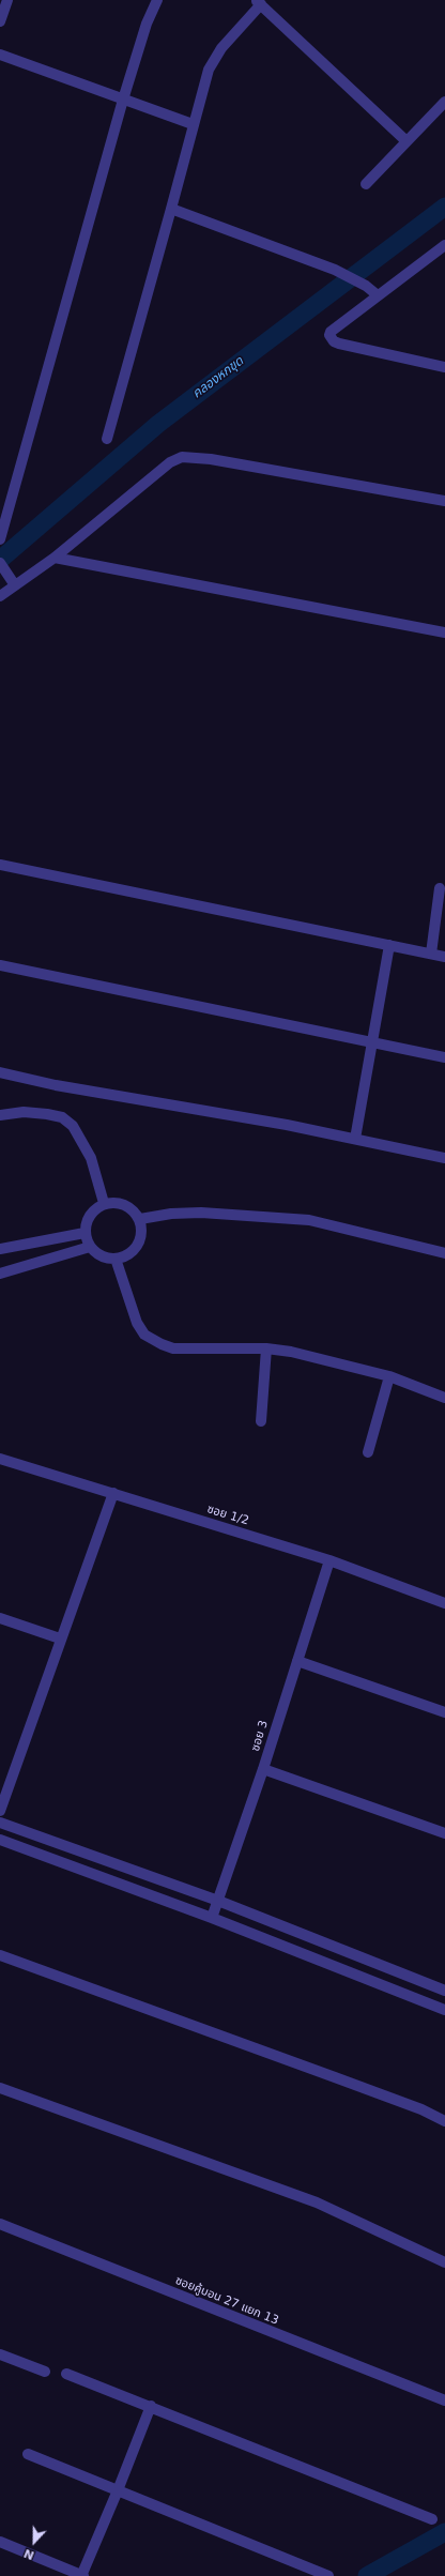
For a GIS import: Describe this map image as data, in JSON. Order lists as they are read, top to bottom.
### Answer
{
  "streets": {
    "street": ["ซอย 1/2", "ซอย 3", "ซอยคู้บอน 27 แยก 13"]
  },
  "crossings": [
    ["ซอย 1/2", "ซอย 3"]
  ],
  "water": ["คลองหกขุด"],
  "north": "bottom"
}
